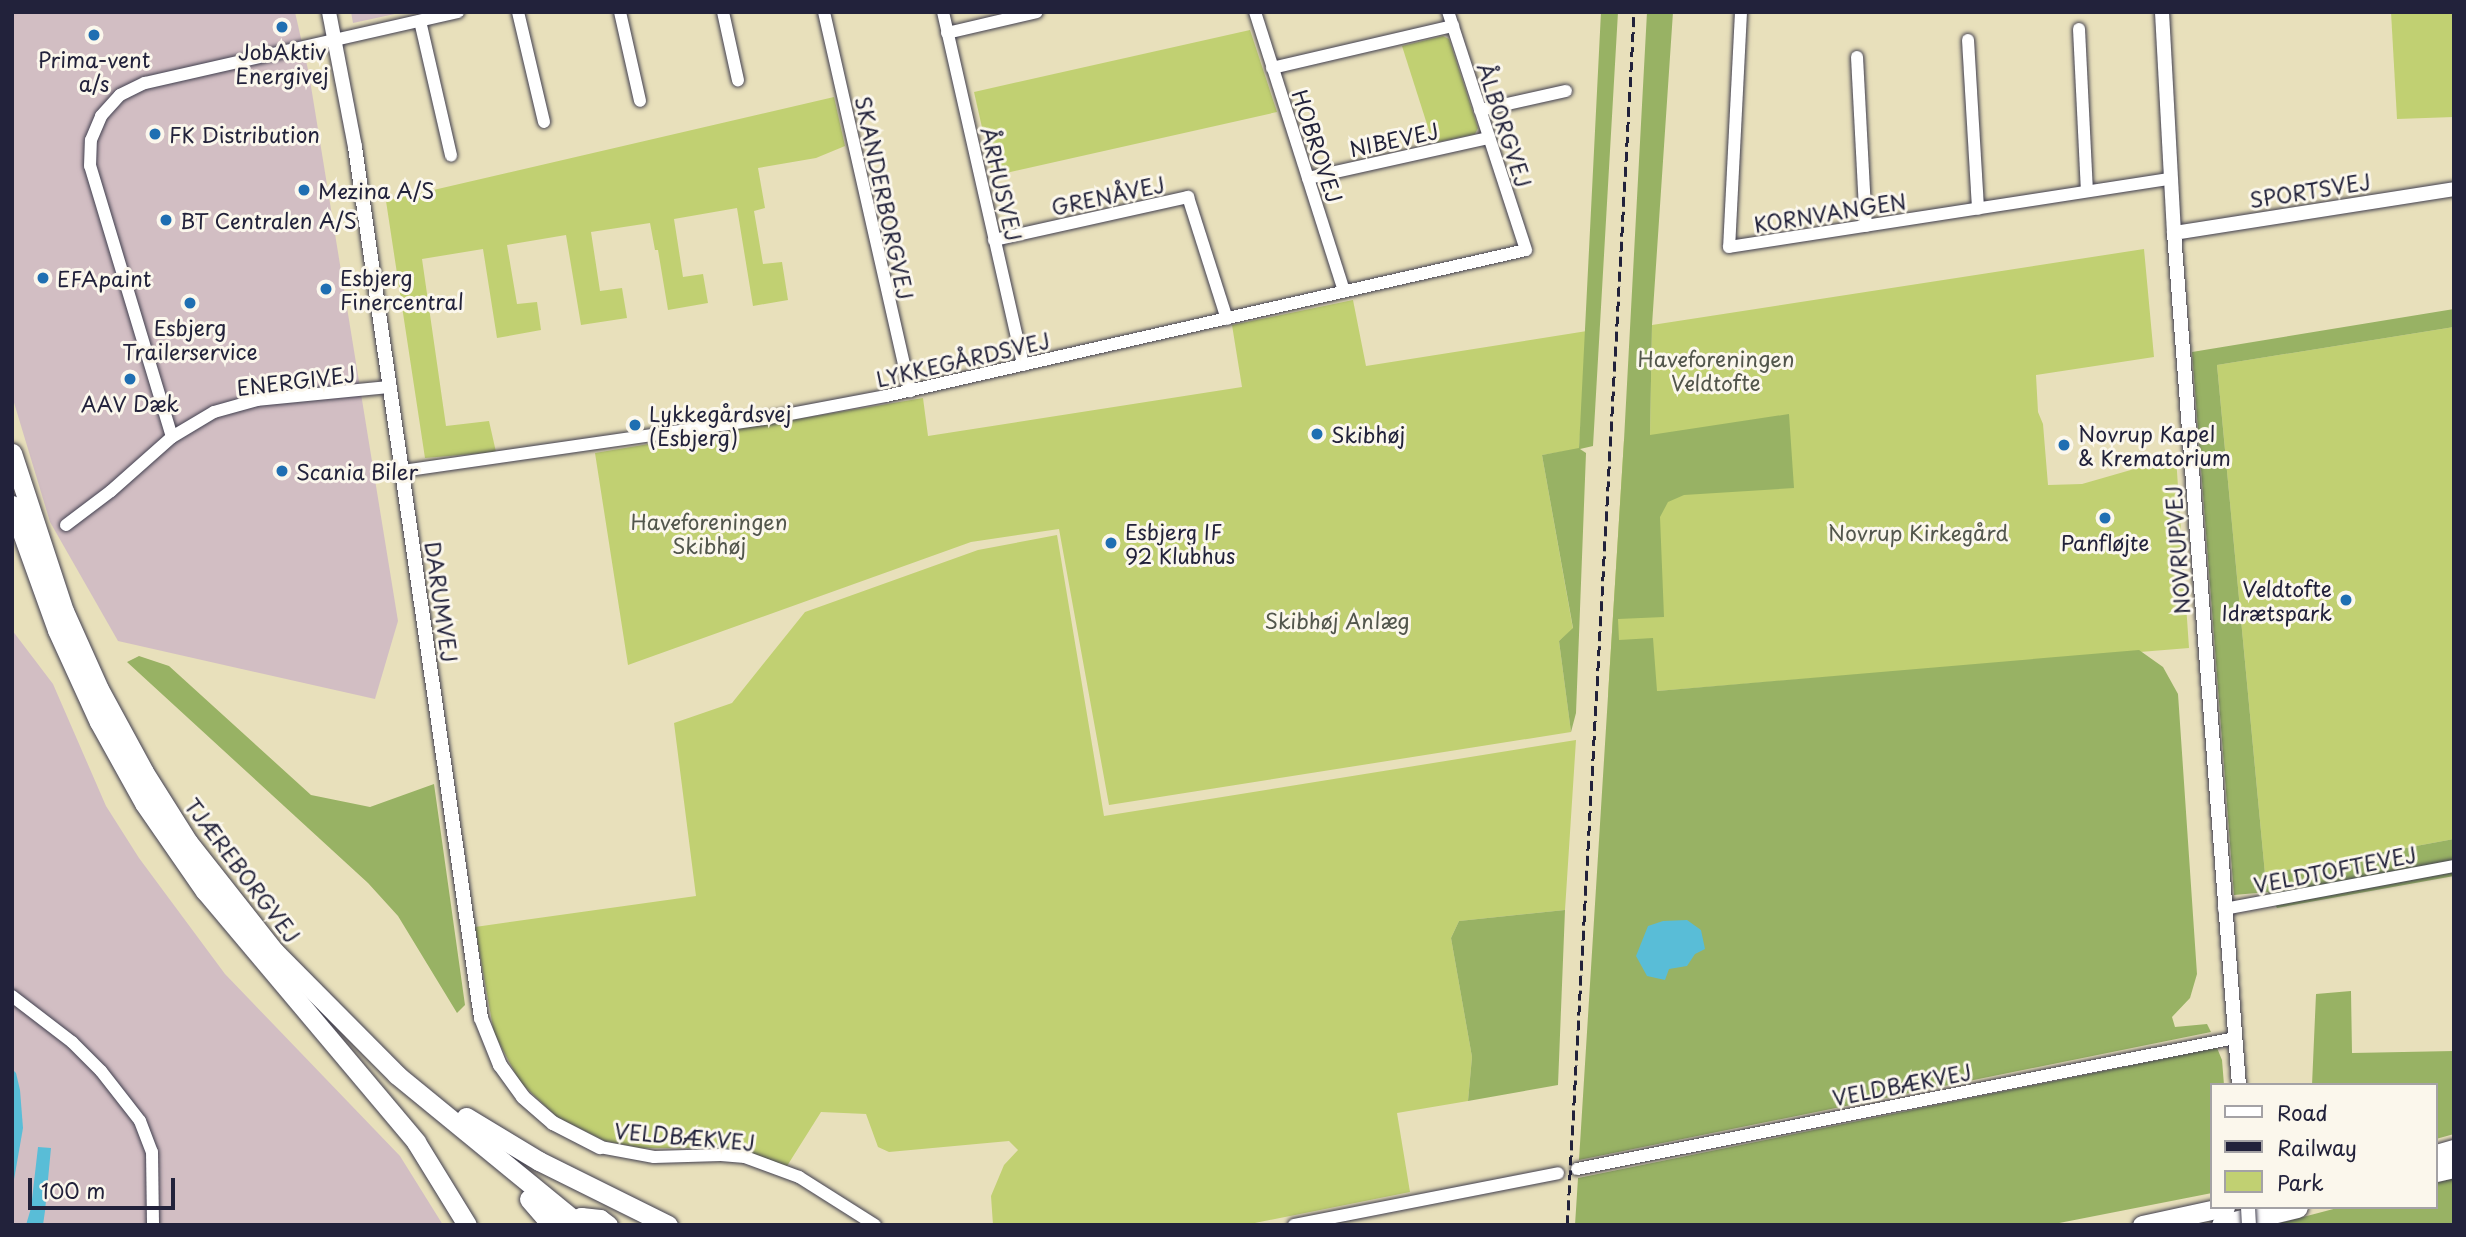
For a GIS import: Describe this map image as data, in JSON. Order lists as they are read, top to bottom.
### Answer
{
  "streets": {
    "highway": ["TJÆREBORGVEJ"],
    "street": [
      "ÅLBORGVEJ",
      "NIBEVEJ",
      "HOBROVEJ",
      "ÅRHUSVEJ",
      "SPORTSVEJ",
      "GRENÅVEJ",
      "SKANDERBORGVEJ",
      "KORNVANGEN",
      "LYKKEGÅRDSVEJ",
      "ENERGIVEJ",
      "NOVRUPVEJ",
      "DARUMVEJ",
      "VELDTOFTEVEJ",
      "VELDBÆKVEJ"
    ]
  },
  "crossings": [
    ["ÅLBORGVEJ", "NIBEVEJ"],
    ["ÅLBORGVEJ", "LYKKEGÅRDSVEJ"],
    ["NIBEVEJ", "HOBROVEJ"],
    ["HOBROVEJ", "LYKKEGÅRDSVEJ"],
    ["ÅRHUSVEJ", "GRENÅVEJ"],
    ["ÅRHUSVEJ", "LYKKEGÅRDSVEJ"],
    ["SPORTSVEJ", "NOVRUPVEJ"],
    ["GRENÅVEJ", "LYKKEGÅRDSVEJ"],
    ["SKANDERBORGVEJ", "LYKKEGÅRDSVEJ"],
    ["KORNVANGEN", "NOVRUPVEJ"],
    ["LYKKEGÅRDSVEJ", "DARUMVEJ"],
    ["ENERGIVEJ", "DARUMVEJ"],
    ["NOVRUPVEJ", "VELDTOFTEVEJ"],
    ["NOVRUPVEJ", "VELDBÆKVEJ"],
    ["DARUMVEJ", "VELDBÆKVEJ"]
  ],
  "parks": [
    "Haveforeningen Veldtofte",
    "Haveforeningen Skibhøj",
    "Novrup Kirkegård",
    "Skibhøj Anlæg"
  ],
  "places": [
    "JobAktiv Energivej",
    "Prima-vent a/s",
    "FK Distribution",
    "Mezina A/S",
    "BT Centralen A/S",
    "EFApaint",
    "Esbjerg Finercentral",
    "Esbjerg Trailerservice",
    "AAV Dæk",
    "Lykkegårdsvej (Esbjerg)",
    "Skibhøj",
    "Novrup Kapel & Krematorium",
    "Scania Biler",
    "Panfløjte",
    "Esbjerg IF 92 Klubhus",
    "Veldtofte Idrætspark"
  ],
  "legend": ["Road", "Railway", "Park"],
  "scale_bar": "100 m"
}
